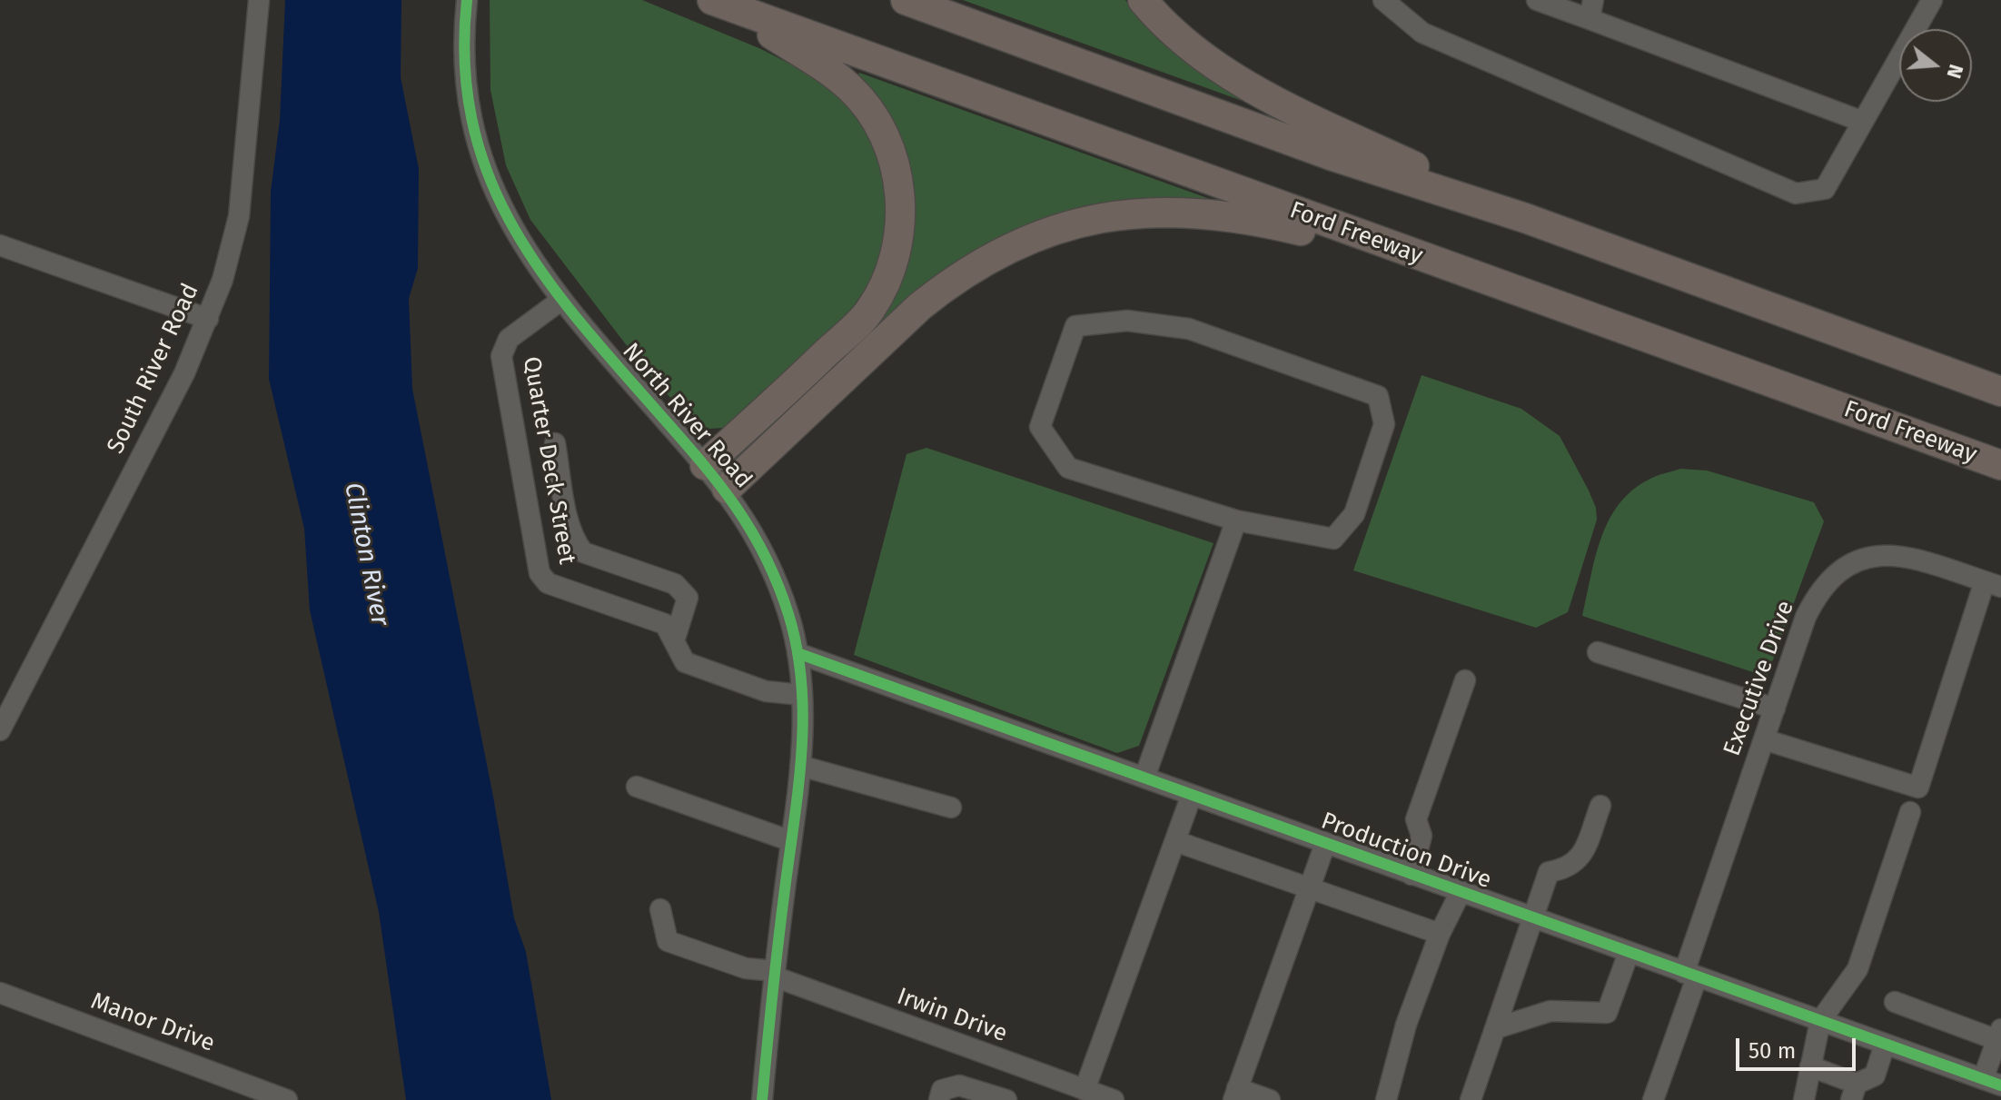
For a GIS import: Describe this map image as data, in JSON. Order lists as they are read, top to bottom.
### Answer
{
  "streets": {
    "highway": ["Ford Freeway"],
    "street": [
      "South River Road",
      "North River Road",
      "Quarter Deck Street",
      "Executive Drive",
      "Production Drive",
      "Irwin Drive",
      "Manor Drive"
    ]
  },
  "crossings": [
    ["North River Road", "Quarter Deck Street"],
    ["North River Road", "Production Drive"],
    ["North River Road", "Irwin Drive"],
    ["Executive Drive", "Production Drive"]
  ],
  "water": ["Clinton River"],
  "scale_bar": "50 m",
  "north": "right"
}
